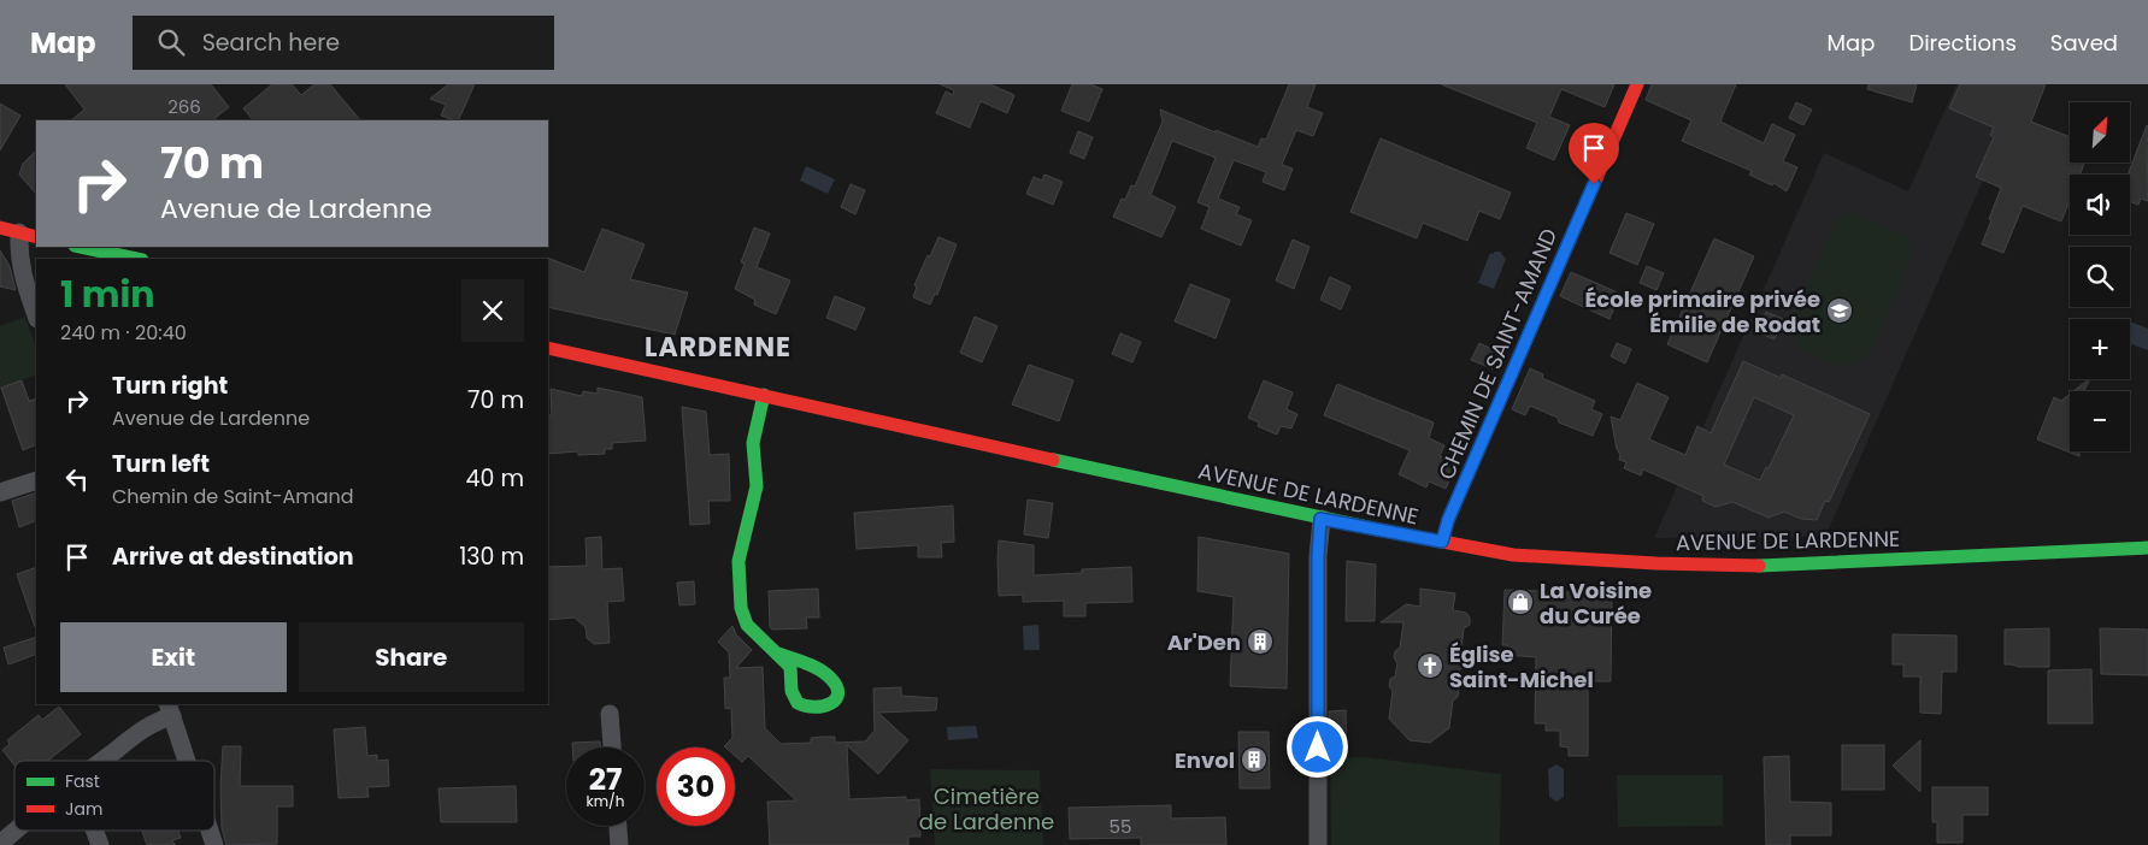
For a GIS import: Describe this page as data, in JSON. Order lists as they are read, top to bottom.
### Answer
{
  "streets": {
    "main road": ["CHEMIN DE SAINT-AMAND", "AVENUE DE LARDENNE"]
  },
  "crossings": [
    ["CHEMIN DE SAINT-AMAND", "AVENUE DE LARDENNE"]
  ],
  "districts": ["LARDENNE"],
  "parks": ["Cimetière de Lardenne"],
  "places": {
    "school or university": ["École primaire privée Émilie de Rodat"],
    "shop": ["La Voisine du Curée"],
    "building": ["Ar'Den", "Envol"],
    "church": ["Église Saint-Michel"]
  },
  "house_numbers": ["266", "55"],
  "legend": ["Fast", "Jam"],
  "north": "top right",
  "page": {
    "header": "Map",
    "search": "Search here",
    "nav": ["Map", "Directions", "Saved"],
    "map_buttons": ["+", "−"],
    "turn": ["70 m", "Avenue de Lardenne"],
    "heading": ["1 min", "240 m · 20:40"],
    "list": [
      {
        "name": "Turn right",
        "note": "Avenue de Lardenne",
        "value": "70 m"
      },
      {
        "name": "Turn left",
        "note": "Chemin de Saint-Amand",
        "value": "40 m"
      },
      {
        "name": "Arrive at destination",
        "value": "130 m"
      }
    ],
    "buttons": ["Exit", "Share"],
    "speed": "27 km/h",
    "limit": "30"
  }
}
